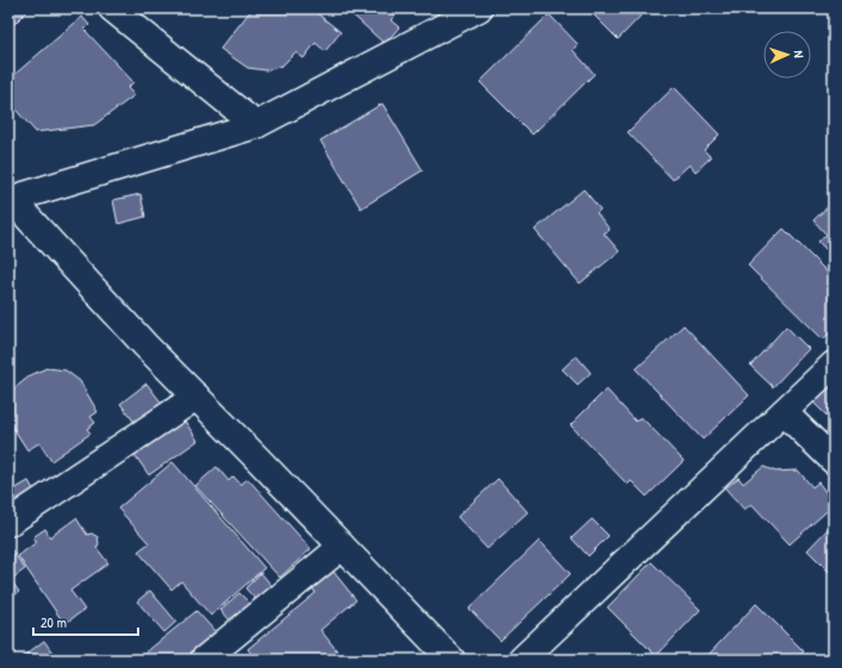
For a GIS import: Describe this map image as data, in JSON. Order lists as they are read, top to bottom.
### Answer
{
  "scale_bar": "20 m",
  "north": "right"
}
